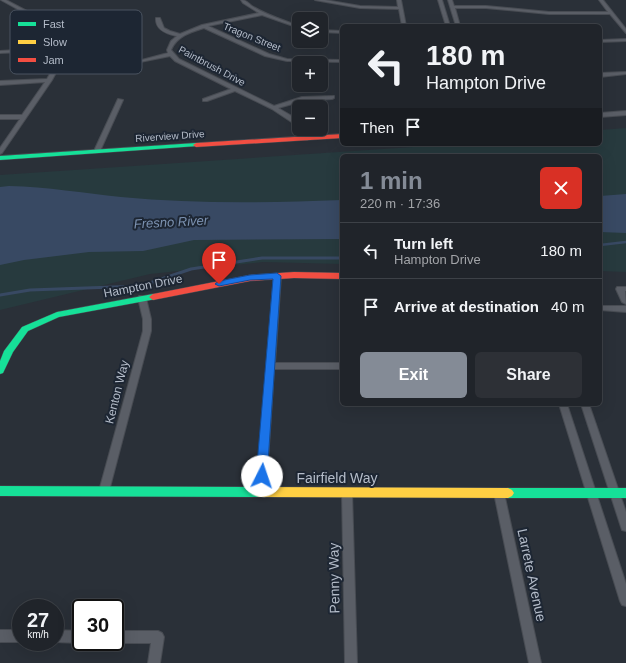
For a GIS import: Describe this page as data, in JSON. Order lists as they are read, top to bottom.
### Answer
{
  "streets": {
    "street": [
      "Tragon Street",
      "Paintbrush Drive",
      "Riverview Drive",
      "Hampton Drive",
      "Kenton Way",
      "Fairfield Way",
      "Larrete Avenue",
      "Penny Way"
    ]
  },
  "crossings": [
    ["Tragon Street", "Paintbrush Drive"],
    ["Hampton Drive", "Kenton Way"],
    ["Kenton Way", "Fairfield Way"],
    ["Fairfield Way", "Larrete Avenue"],
    ["Fairfield Way", "Penny Way"]
  ],
  "water": ["Fresno River"],
  "legend": ["Fast", "Slow", "Jam"],
  "page": {
    "map_buttons": ["+", "−"],
    "turn": ["180 m", "Hampton Drive"],
    "then": "Then",
    "heading": ["1 min", "220 m · 17:36"],
    "list": [
      {
        "name": "Turn left",
        "note": "Hampton Drive",
        "value": "180 m"
      },
      {
        "name": "Arrive at destination",
        "value": "40 m"
      }
    ],
    "buttons": ["Exit", "Share"],
    "speed": "27 km/h",
    "limit": "30"
  }
}
